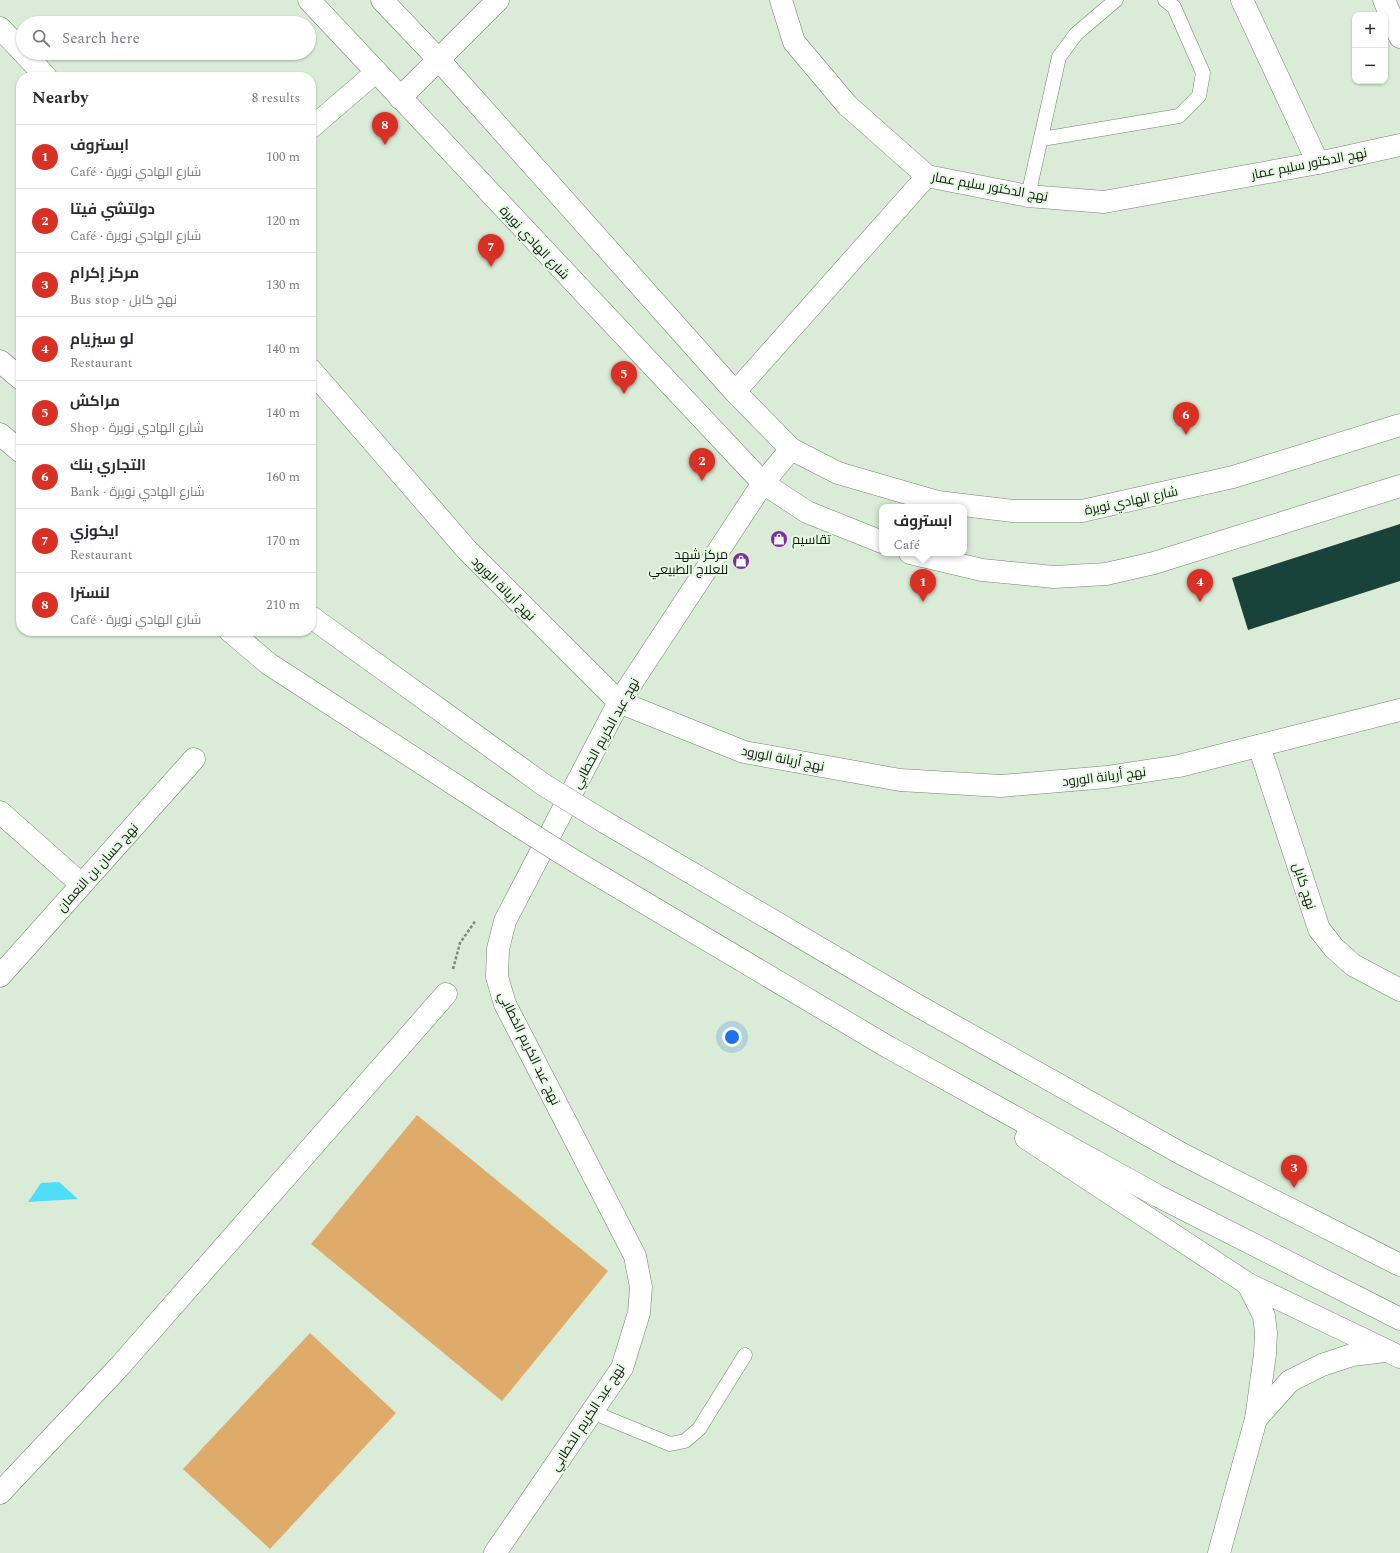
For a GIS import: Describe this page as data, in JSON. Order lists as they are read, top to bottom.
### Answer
{
  "streets": {
    "main road": [
      "نهج الدكتور سليم عمار",
      "شارع الهادي نويرة",
      "نهج أريانة الورود",
      "نهج عبد الكريم الخطابي",
      "نهج حسان بن النعمان",
      "نهج كابل"
    ]
  },
  "crossings": [
    ["شارع الهادي نويرة", "نهج عبد الكريم الخطابي"],
    ["نهج أريانة الورود", "نهج عبد الكريم الخطابي"],
    ["نهج أريانة الورود", "نهج كابل"]
  ],
  "places": {
    "shop": ["تقاسيم", "مركز شهد للعلاج الطبيعي"]
  },
  "page": {
    "map_buttons": ["+", "−"],
    "search": "Search here",
    "heading": ["Nearby", "8 results"],
    "pins": [
      "8",
      "7",
      "5",
      "6",
      "2",
      "1",
      "4",
      "3"
    ],
    "list": [
      {
        "mark": "1",
        "name": "ابستروف",
        "note": "Café · شارع الهادي نويرة",
        "value": "100 m"
      },
      {
        "mark": "2",
        "name": "دولتشي فيتا",
        "note": "Café · شارع الهادي نويرة",
        "value": "120 m"
      },
      {
        "mark": "3",
        "name": "مركز إكرام",
        "note": "Bus stop · نهج كابل",
        "value": "130 m"
      },
      {
        "mark": "4",
        "name": "لو سيزيام",
        "note": "Restaurant",
        "value": "140 m"
      },
      {
        "mark": "5",
        "name": "مراكش",
        "note": "Shop · شارع الهادي نويرة",
        "value": "140 m"
      },
      {
        "mark": "6",
        "name": "التجاري بنك",
        "note": "Bank · شارع الهادي نويرة",
        "value": "160 m"
      },
      {
        "mark": "7",
        "name": "ايكوزي",
        "note": "Restaurant",
        "value": "170 m"
      },
      {
        "mark": "8",
        "name": "لنسترا",
        "note": "Café · شارع الهادي نويرة",
        "value": "210 m"
      }
    ],
    "popup": ["ابستروف", "Café"]
  }
}
